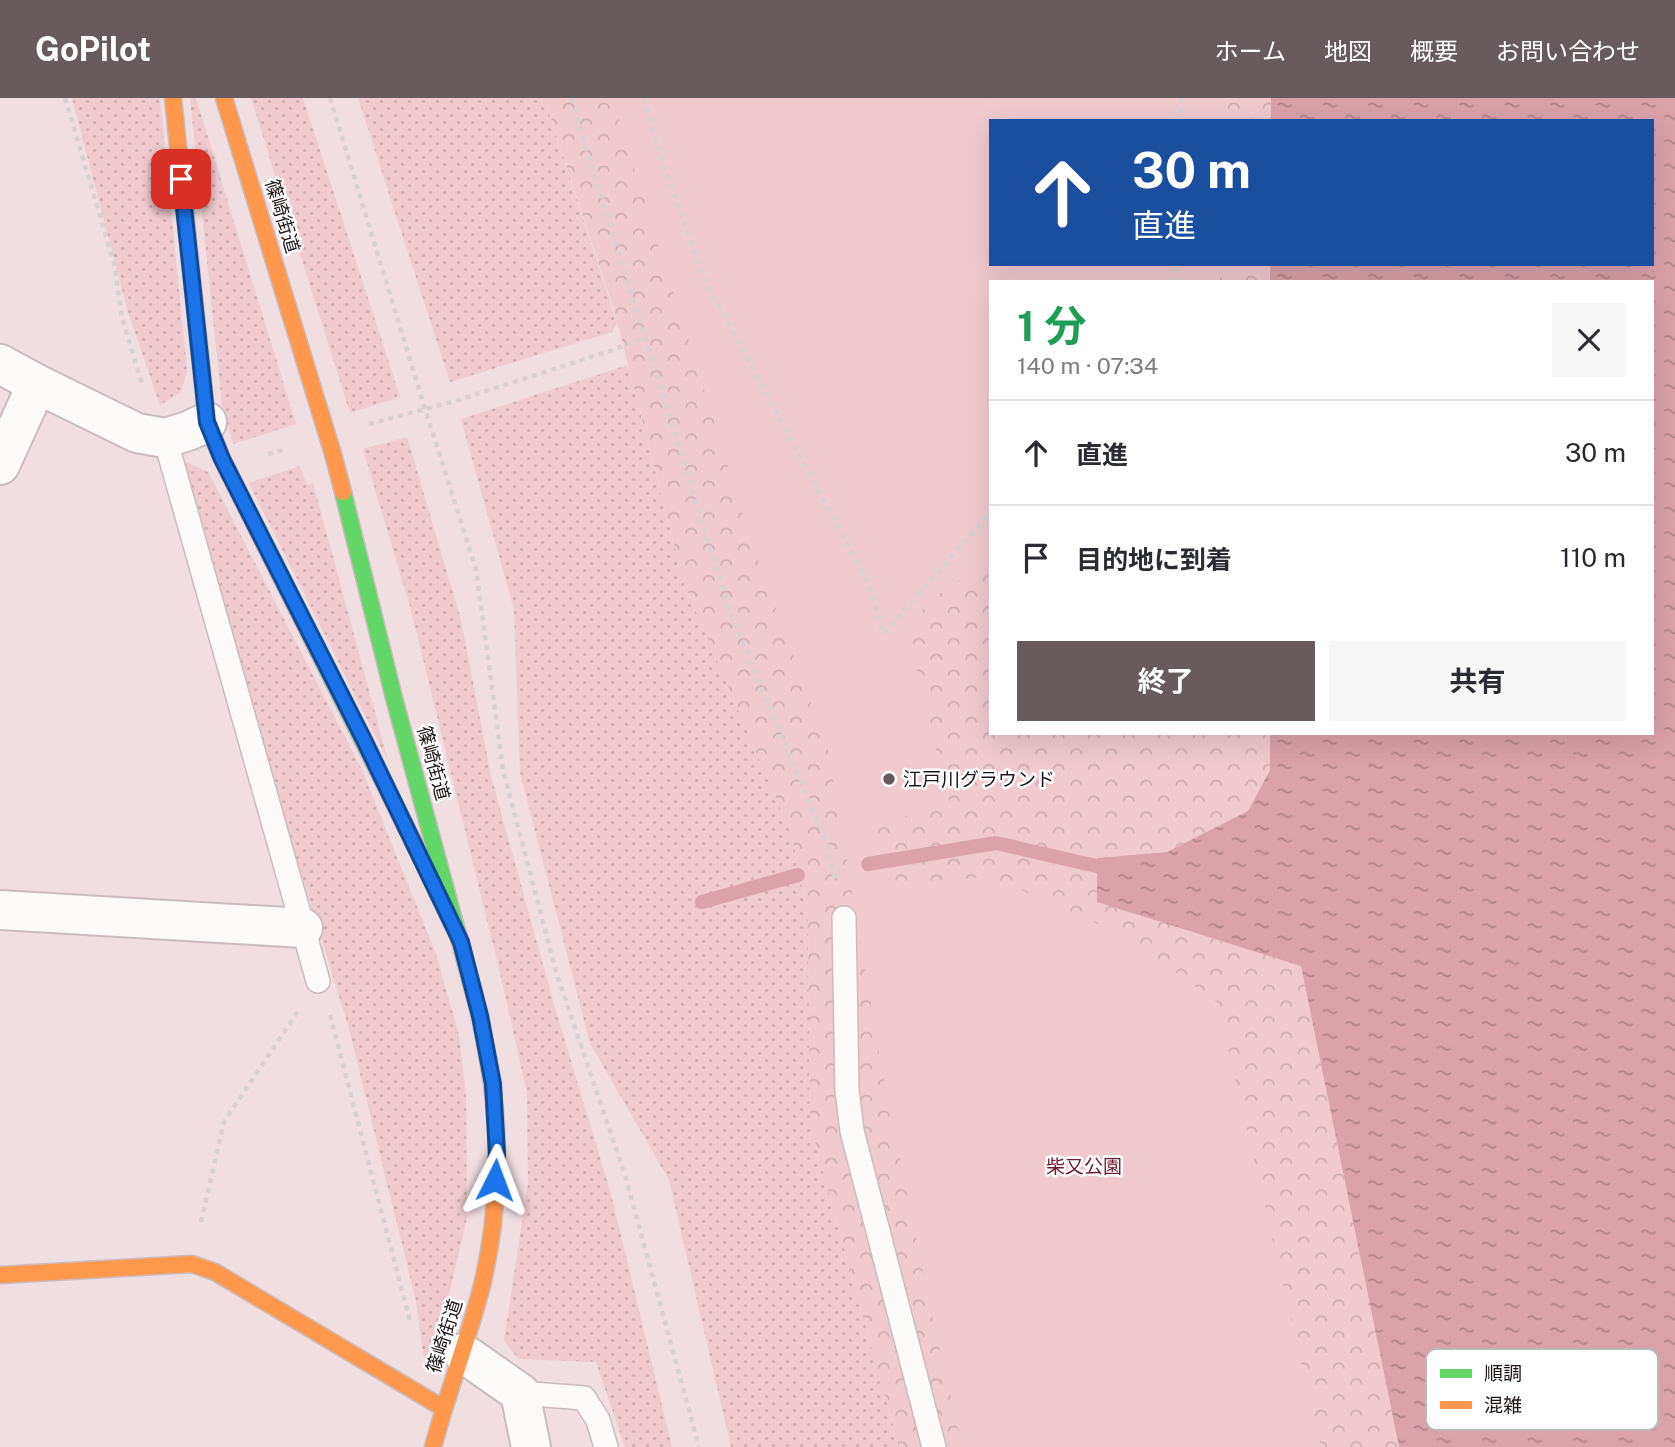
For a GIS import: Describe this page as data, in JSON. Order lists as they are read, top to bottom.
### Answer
{
  "streets": {
    "main road": ["篠崎街道"]
  },
  "parks": ["柴又公園"],
  "places": ["江戸川グラウンド"],
  "legend": ["順調", "混雑"],
  "page": {
    "header": "GoPilot",
    "nav": [
      "ホーム",
      "地図",
      "概要",
      "お問い合わせ"
    ],
    "turn": ["30 m", "直進"],
    "heading": ["1 分", "140 m · 07:34"],
    "list": [
      {
        "name": "直進",
        "value": "30 m"
      },
      {
        "name": "目的地に到着",
        "value": "110 m"
      }
    ],
    "buttons": ["終了", "共有"]
  }
}
